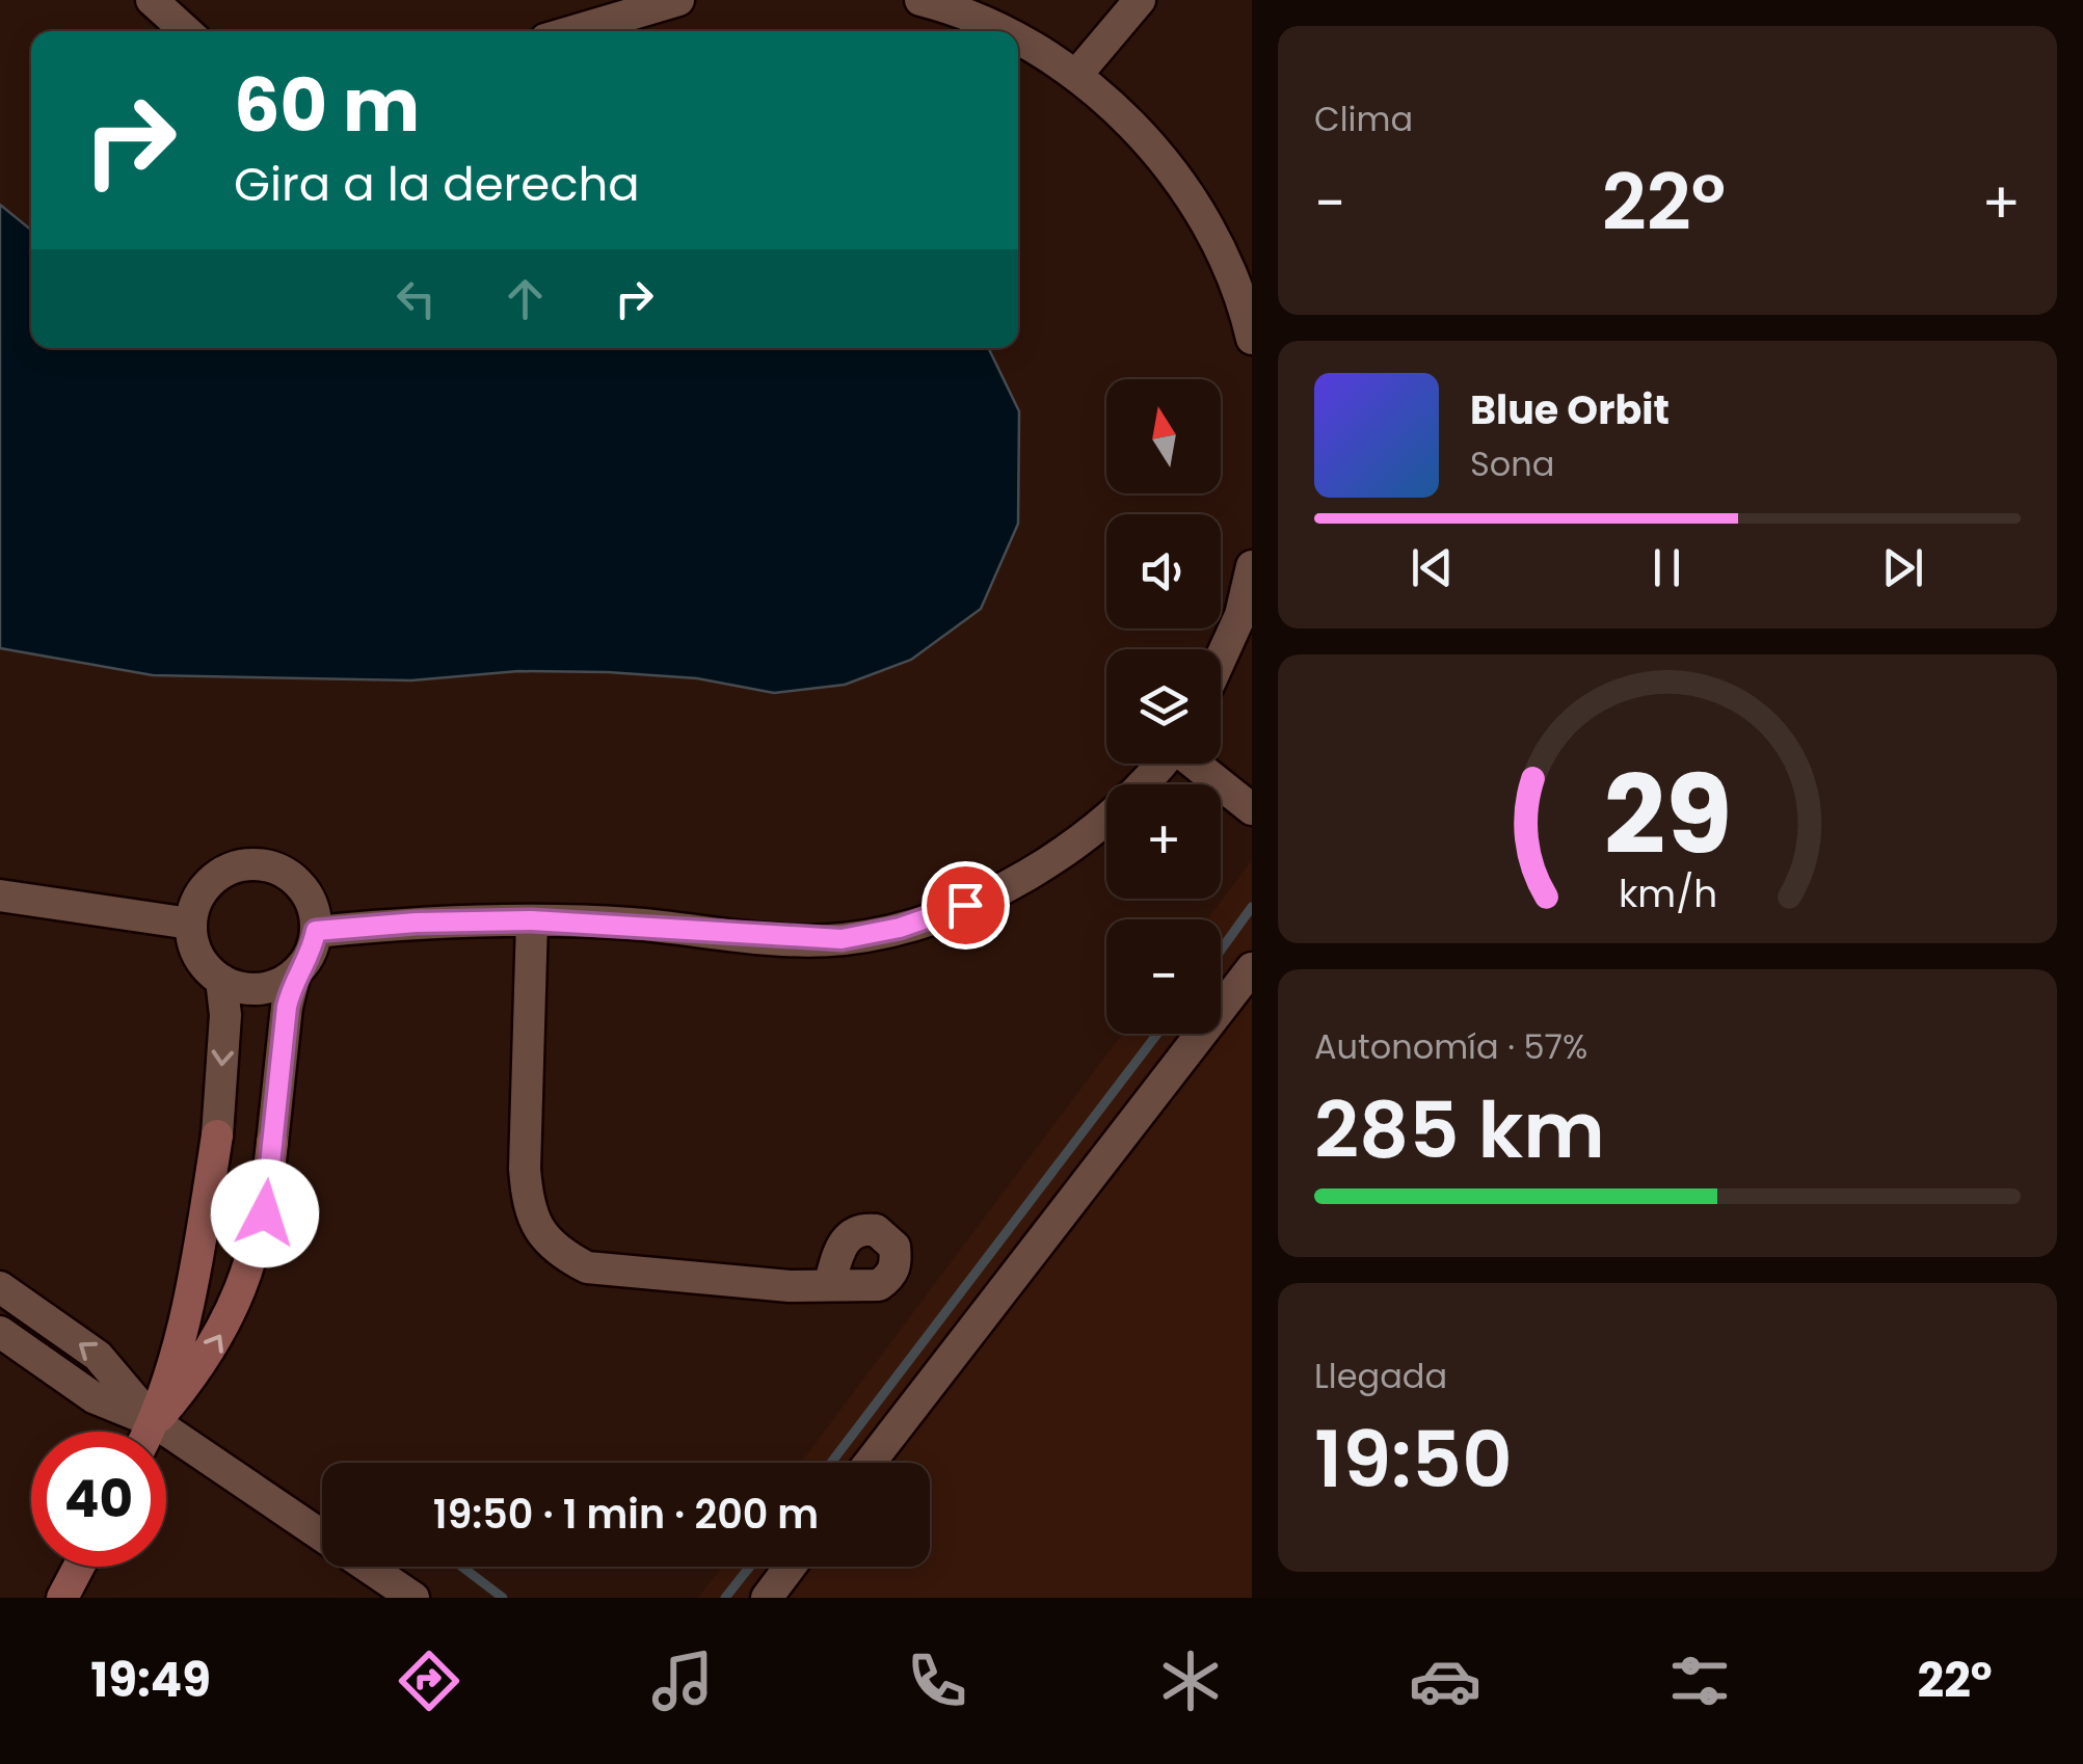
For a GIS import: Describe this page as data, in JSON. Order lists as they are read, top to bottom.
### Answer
{
  "north": "top",
  "page": {
    "tile": [
      "Clima",
      ["Autonomía · 57%", "285 km"],
      ["Llegada", "19:50"]
    ],
    "turn": ["60 m", "Gira a la derecha"],
    "heat": ["−", "22°", "+"],
    "song": ["Blue Orbit", "Sona"],
    "map_buttons": ["+", "−"],
    "limit": "40",
    "trip": "19:50 · 1 min · 200 m",
    "tabs": ["19:49", "22°"],
    "gauge": ["29", "km/h"]
  }
}
